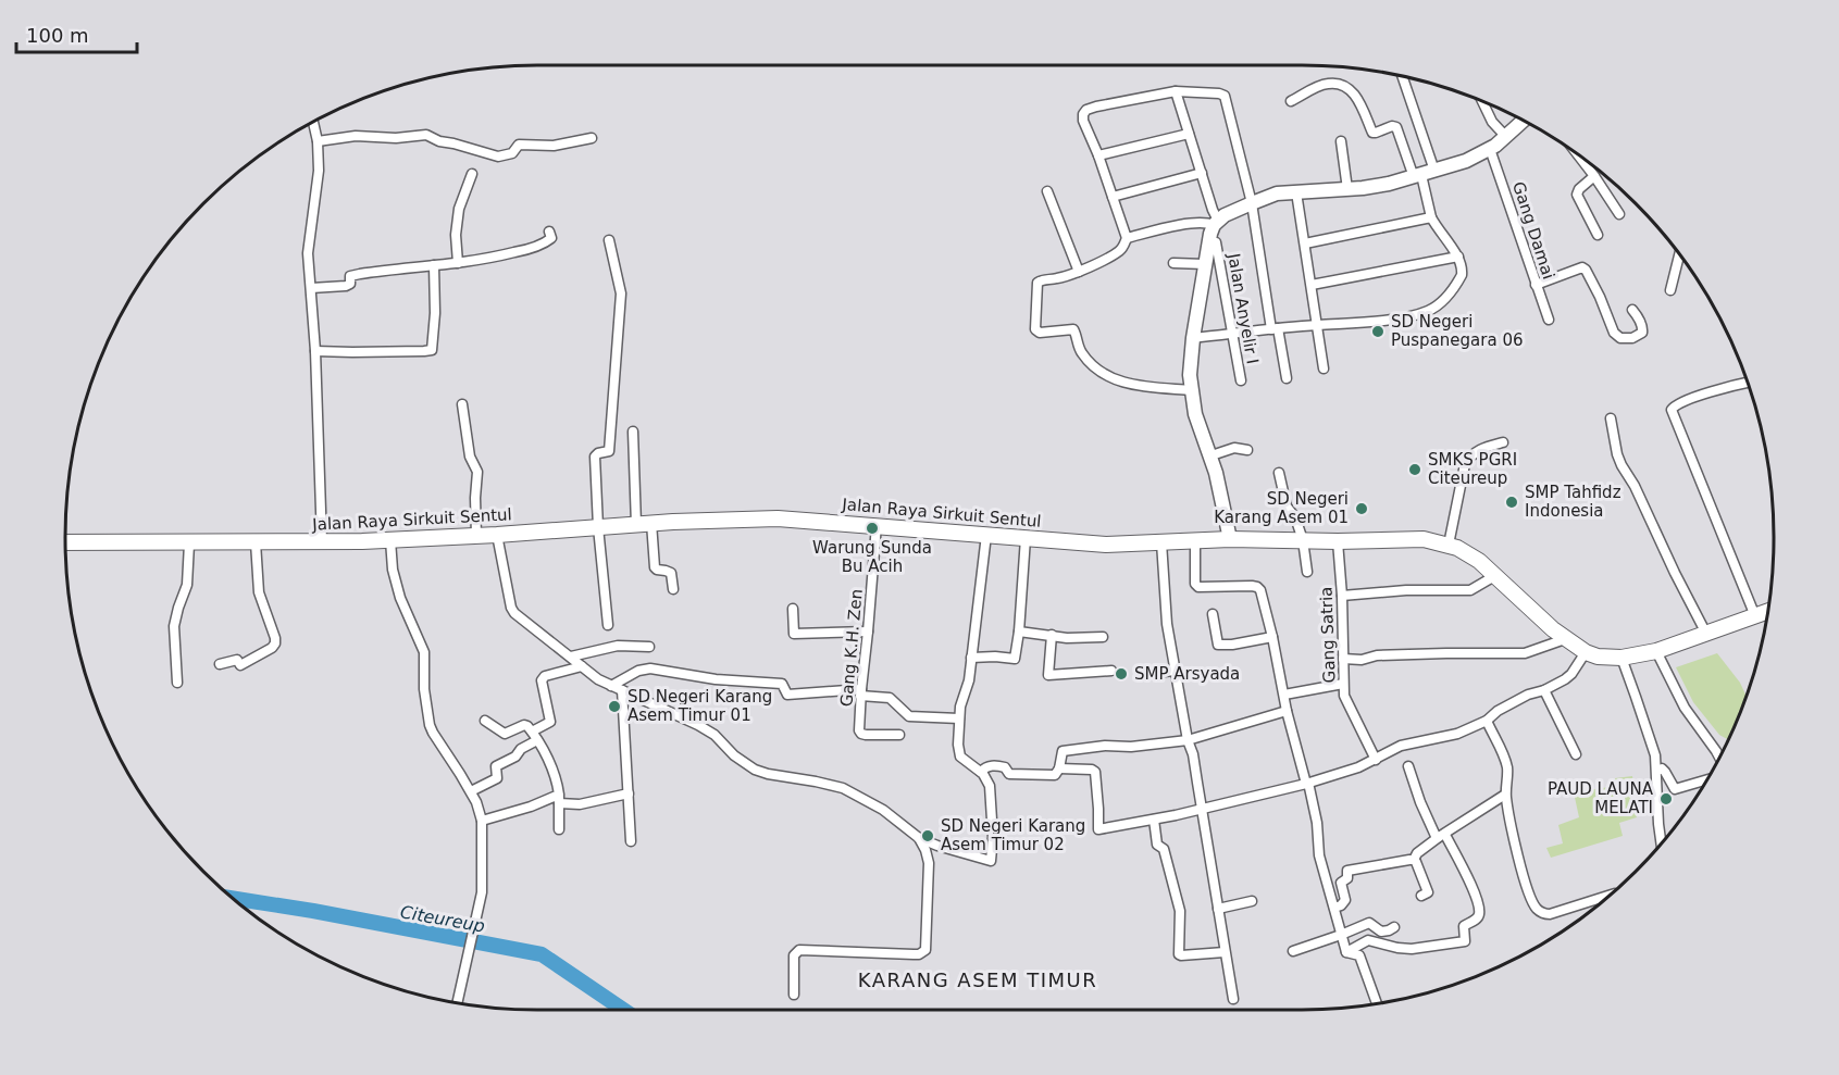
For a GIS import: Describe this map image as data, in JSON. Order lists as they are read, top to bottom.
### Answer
{
  "streets": {
    "main road": ["Jalan Raya Sirkuit Sentul"],
    "street": [
      "Gang Damai",
      "Jalan Anyelir I",
      "Gang Satria",
      "Gang K.H. Zen"
    ]
  },
  "crossings": [
    ["Jalan Raya Sirkuit Sentul", "Gang Satria"],
    ["Jalan Raya Sirkuit Sentul", "Gang K.H. Zen"]
  ],
  "districts": ["KARANG ASEM TIMUR"],
  "water": ["Citeureup"],
  "places": [
    "SD Negeri Puspanegara 06",
    "SMKS PGRI Citeureup",
    "SMP Tahfidz Indonesia",
    "SD Negeri Karang Asem 01",
    "Warung Sunda Bu Acih",
    "SMP Arsyada",
    "SD Negeri Karang Asem Timur 01",
    "PAUD LAUNA MELATI",
    "SD Negeri Karang Asem Timur 02"
  ],
  "scale_bar": "100 m"
}
